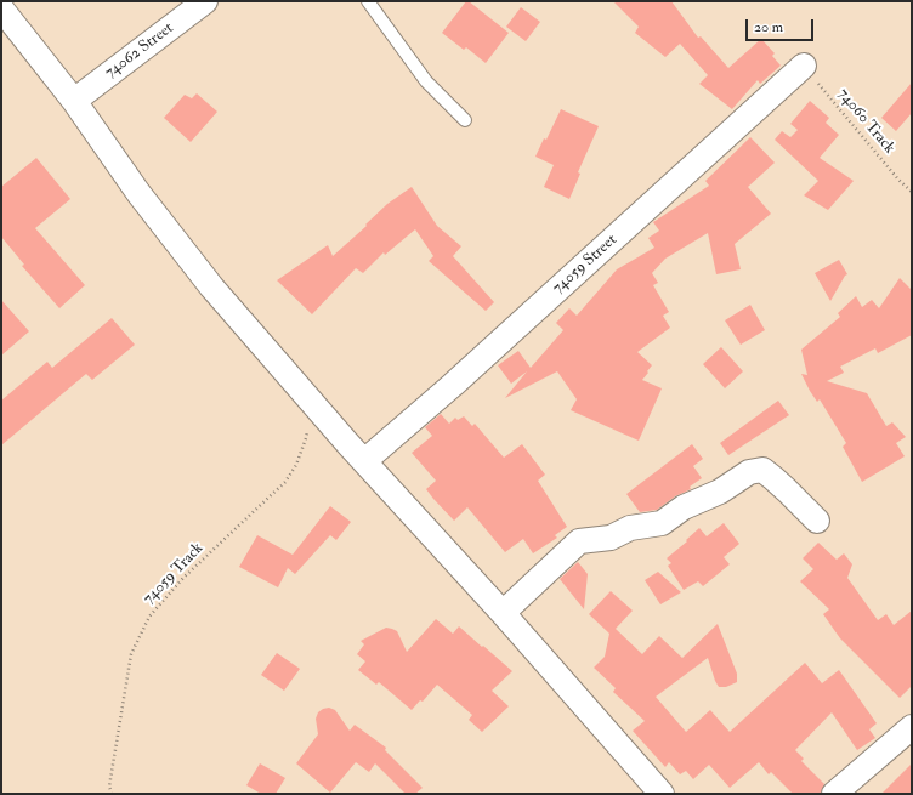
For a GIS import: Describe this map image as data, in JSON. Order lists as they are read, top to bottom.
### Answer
{
  "streets": {
    "street": ["74062 Street", "74059 Street"],
    "path": ["74060 Track", "74059 Track"]
  },
  "crossings": [
    ["74060 Track", "74059 Street"]
  ],
  "scale_bar": "20 m"
}
